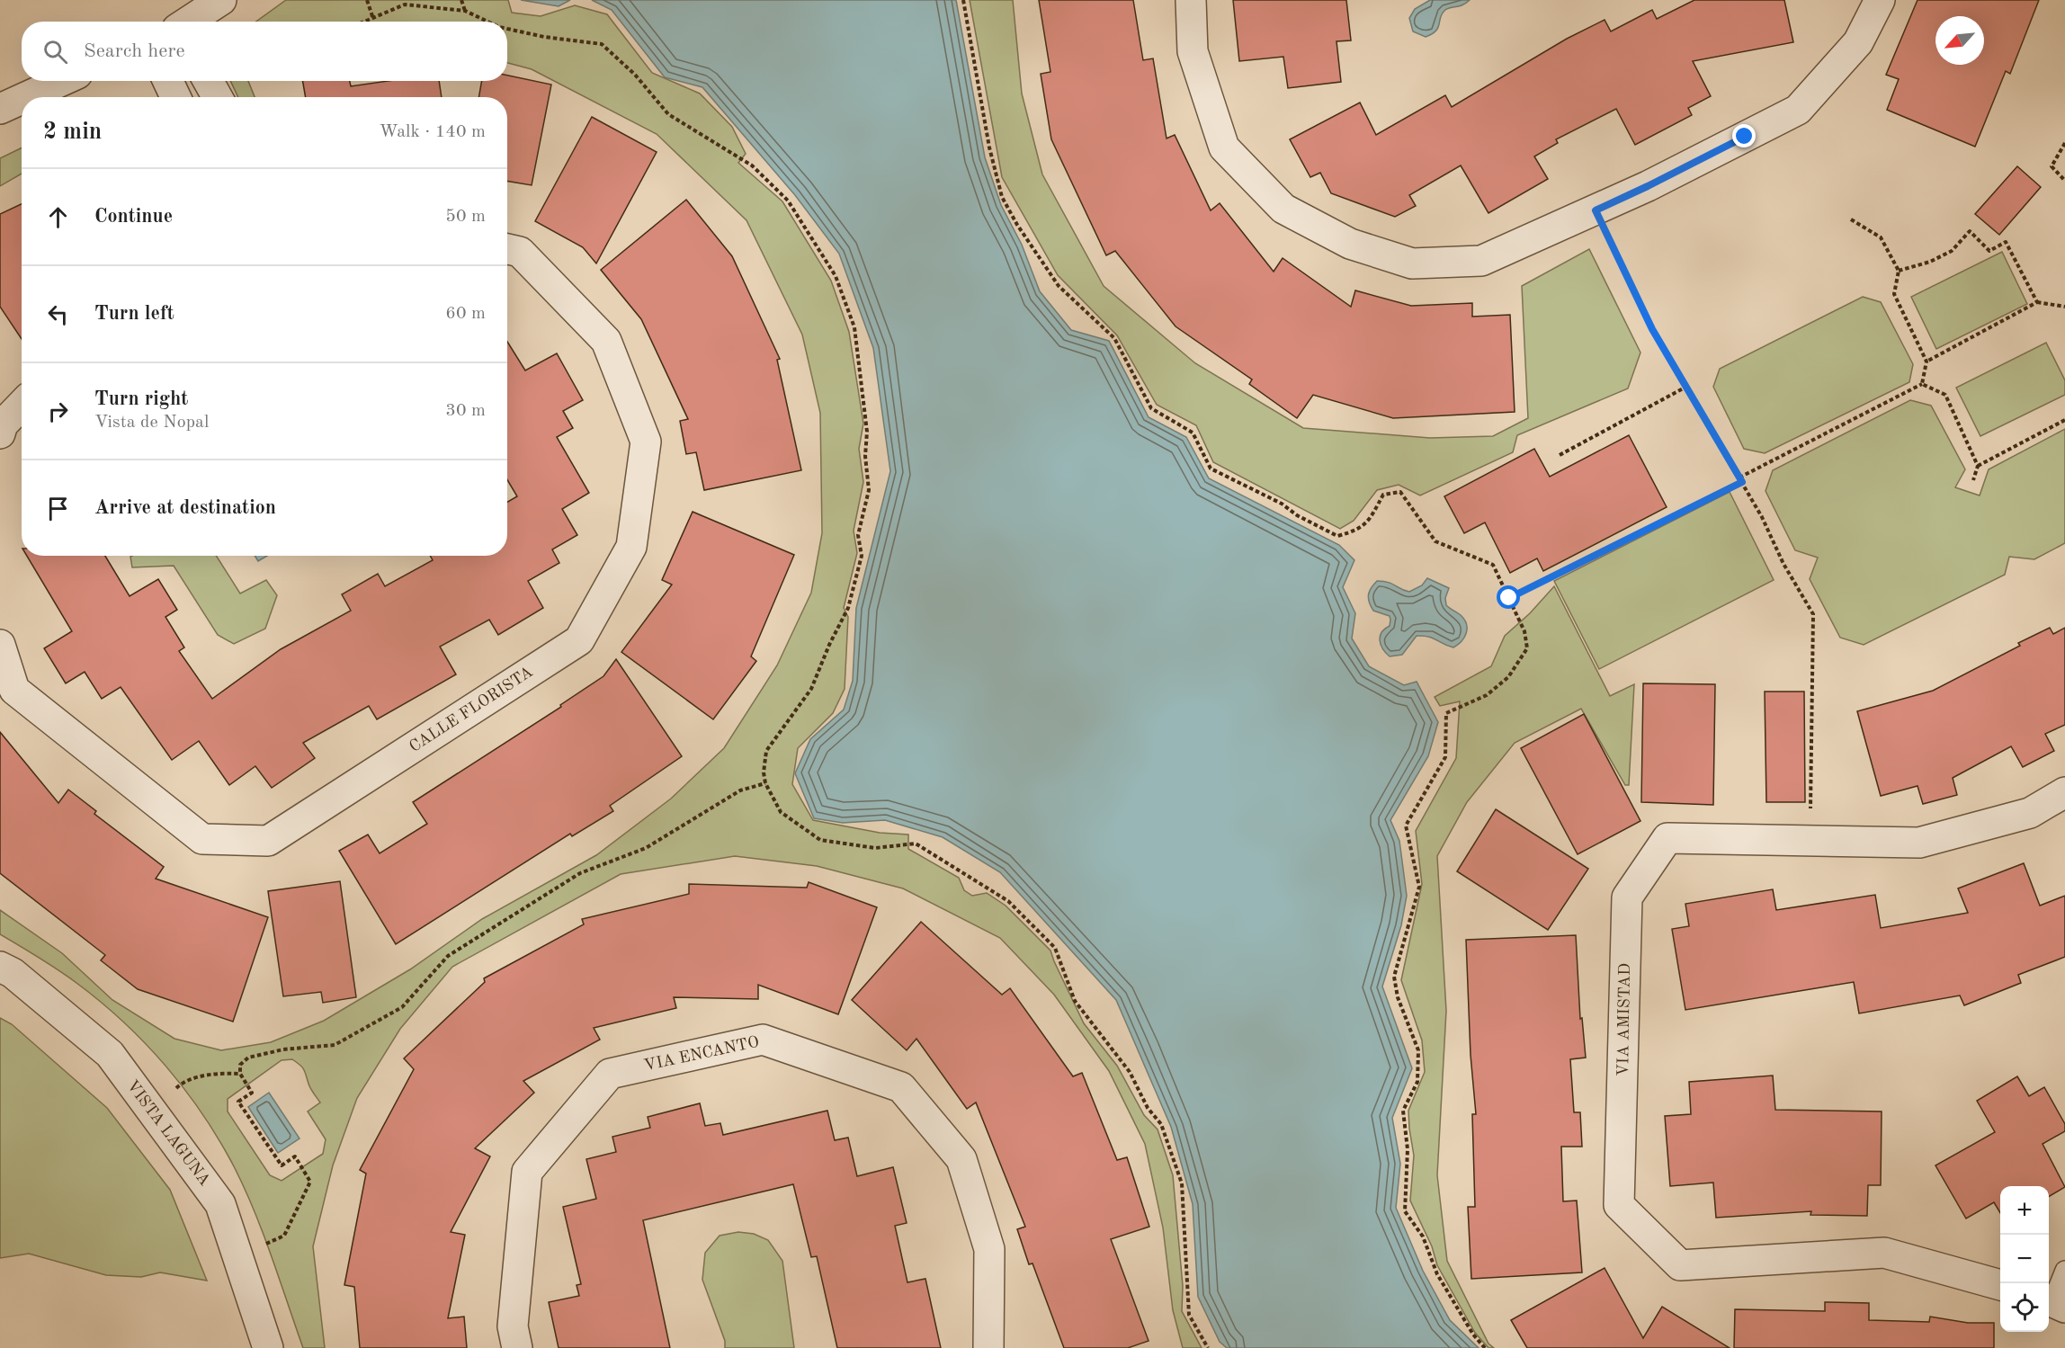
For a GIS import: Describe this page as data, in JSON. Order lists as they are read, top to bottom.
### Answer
{
  "streets": {
    "street": [
      "CALLE FLORISTA",
      "VIA AMISTAD",
      "VIA ENCANTO",
      "VISTA LAGUNA"
    ]
  },
  "north": "bottom left",
  "page": {
    "search": "Search here",
    "heading": ["2 min", "Walk · 140 m"],
    "list": [
      ["Continue", "50 m"],
      ["Turn left", "60 m"],
      ["Turn right", "Vista de Nopal", "30 m"],
      "Arrive at destination"
    ],
    "map_buttons": ["+", "−"]
  }
}
